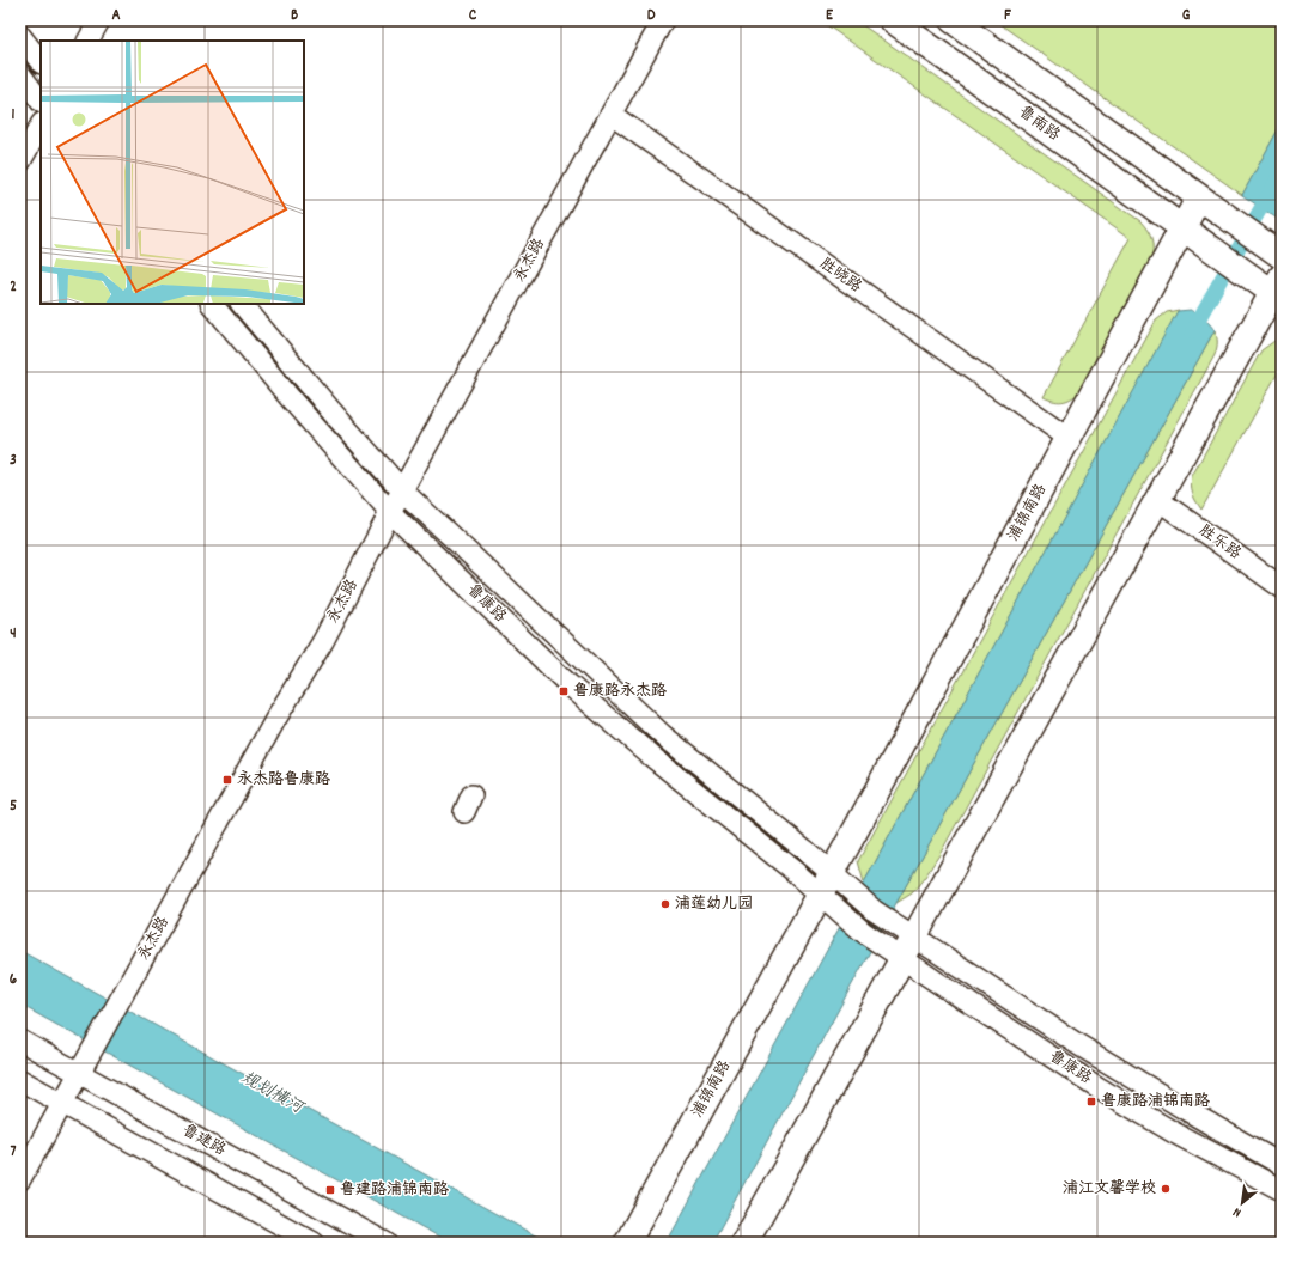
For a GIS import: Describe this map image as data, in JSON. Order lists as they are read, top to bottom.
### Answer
{
  "streets": {
    "main road": ["鲁南路", "浦锦南路"],
    "street": [
      "永杰路",
      "胜晓路",
      "胜乐路",
      "鲁康路",
      "鲁建路"
    ]
  },
  "crossings": [
    ["鲁南路", "浦锦南路"],
    ["永杰路", "胜晓路"],
    ["永杰路", "鲁康路"],
    ["永杰路", "鲁建路"],
    ["胜晓路", "浦锦南路"],
    ["浦锦南路", "鲁康路"]
  ],
  "water": ["规划横河"],
  "places": {
    "transit": [
      "鲁康路永杰路",
      "永杰路鲁康路",
      "鲁康路浦锦南路",
      "鲁建路浦锦南路"
    ],
    "other": ["浦莲幼儿园", "浦江文馨学校"]
  },
  "north": "bottom left",
  "grid": {
    "columns": [
      "A",
      "B",
      "C",
      "D",
      "E",
      "F",
      "G"
    ],
    "rows": [
      "1",
      "2",
      "3",
      "4",
      "5",
      "6",
      "7"
    ]
  }
}
